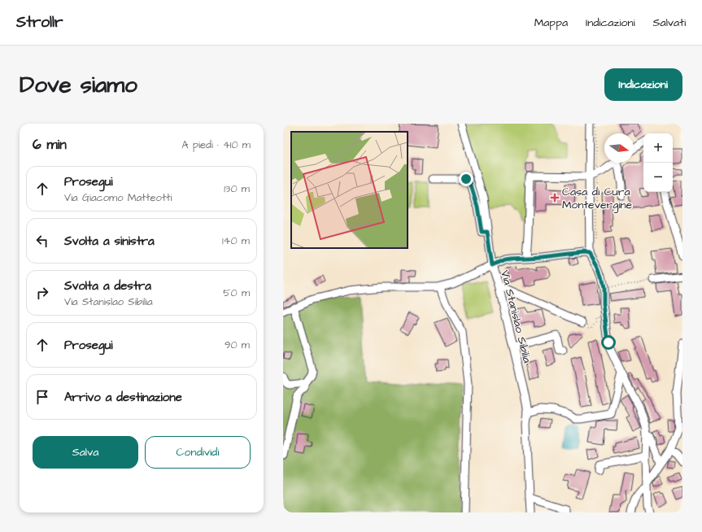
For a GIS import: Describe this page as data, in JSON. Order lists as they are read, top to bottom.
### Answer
{
  "streets": {
    "street": ["Via Stanislao Sibilia"]
  },
  "places": {
    "health": ["Casa di Cura Montevergine"]
  },
  "north": "right",
  "page": {
    "header": "Strollr",
    "nav": ["Mappa", "Indicazioni", "Salvati"],
    "buttons": [
      "Indicazioni",
      ["Salva", "Condividi"]
    ],
    "title": "Dove siamo",
    "heading": ["6 min", "A piedi · 410 m"],
    "map_buttons": ["+", "−"],
    "list": [
      ["Prosegui", "Via Giacomo Matteotti", "130 m"],
      ["Svolta a sinistra", "140 m"],
      ["Svolta a destra", "Via Stanislao Sibilia", "50 m"],
      ["Prosegui", "90 m"],
      "Arrivo a destinazione"
    ]
  }
}
